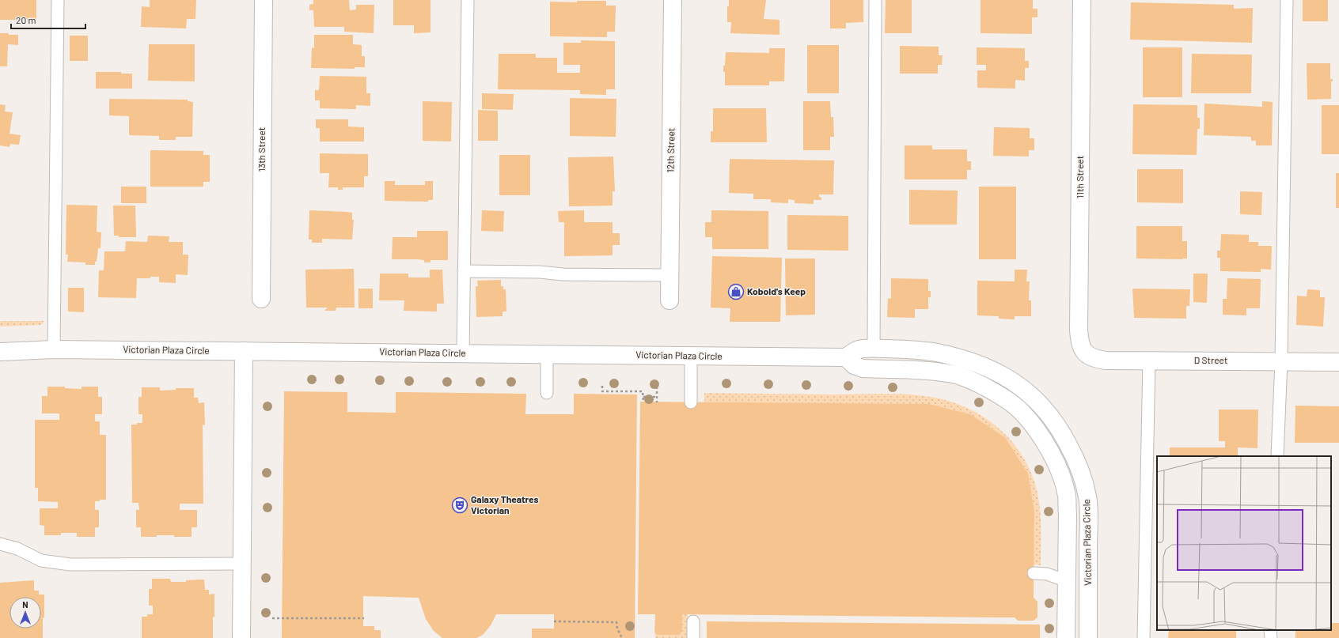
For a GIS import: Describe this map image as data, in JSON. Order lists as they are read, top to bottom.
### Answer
{
  "streets": {
    "street": [
      "13th Street",
      "12th Street",
      "11th Street",
      "Victorian Plaza Circle",
      "D Street"
    ]
  },
  "crossings": [
    ["11th Street", "D Street"]
  ],
  "places": {
    "shop": ["Kobold's Keep"],
    "theatre": ["Galaxy Theatres Victorian"]
  },
  "scale_bar": "20 m",
  "north": "top"
}
